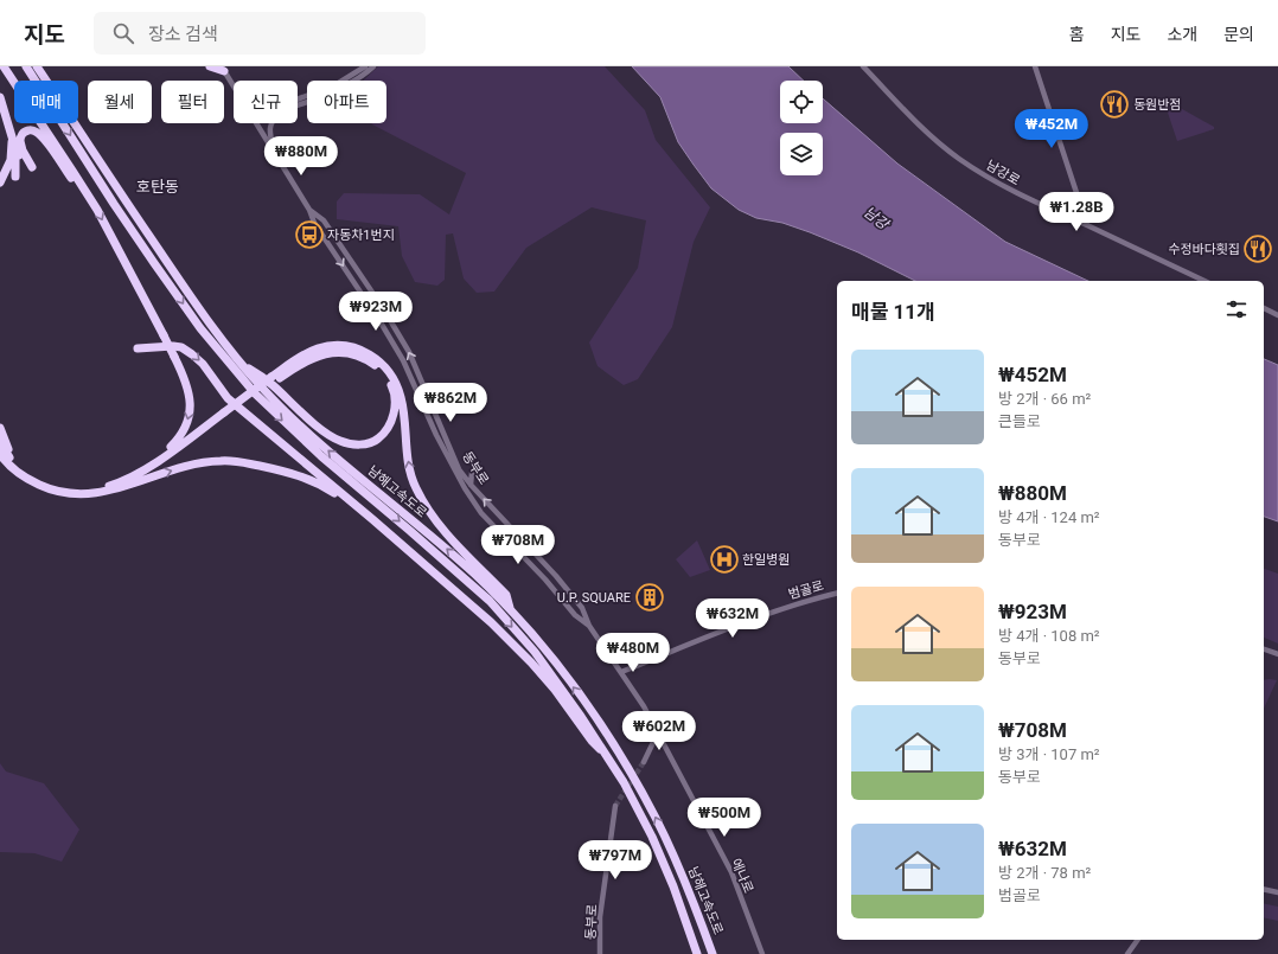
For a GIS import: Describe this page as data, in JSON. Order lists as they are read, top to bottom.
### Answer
{
  "streets": {
    "highway": ["남해고속도로"],
    "street": [
      "남강로",
      "동부로",
      "범골로",
      "에나로"
    ]
  },
  "crossings": [
    ["동부로", "범골로"],
    ["동부로", "에나로"]
  ],
  "districts": ["호탄동"],
  "water": ["남강"],
  "places": {
    "restaurant": ["동원반점", "수정바다횟집"],
    "bus stop": ["자동차1번지"],
    "hospital": ["한일병원"],
    "building": ["U.P. SQUARE"]
  },
  "page": {
    "header": "지도",
    "search": "장소 검색",
    "nav": [
      "홈",
      "지도",
      "소개",
      "문의"
    ],
    "chip": [
      "매매",
      "월세",
      "필터",
      "신규",
      "아파트"
    ],
    "price": [
      "₩452M",
      "₩880M",
      "₩1.28B",
      "₩923M",
      "₩862M",
      "₩708M",
      "₩632M",
      "₩480M",
      "₩602M",
      "₩500M",
      "₩797M"
    ],
    "heading": "매물 11개",
    "list": [
      {
        "name": "₩452M",
        "note": "방 2개 · 66 m² · 큰들로"
      },
      {
        "name": "₩880M",
        "note": "방 4개 · 124 m² · 동부로"
      },
      {
        "name": "₩923M",
        "note": "방 4개 · 108 m² · 동부로"
      },
      {
        "name": "₩708M",
        "note": "방 3개 · 107 m² · 동부로"
      },
      {
        "name": "₩632M",
        "note": "방 2개 · 78 m² · 범골로"
      }
    ]
  }
}
